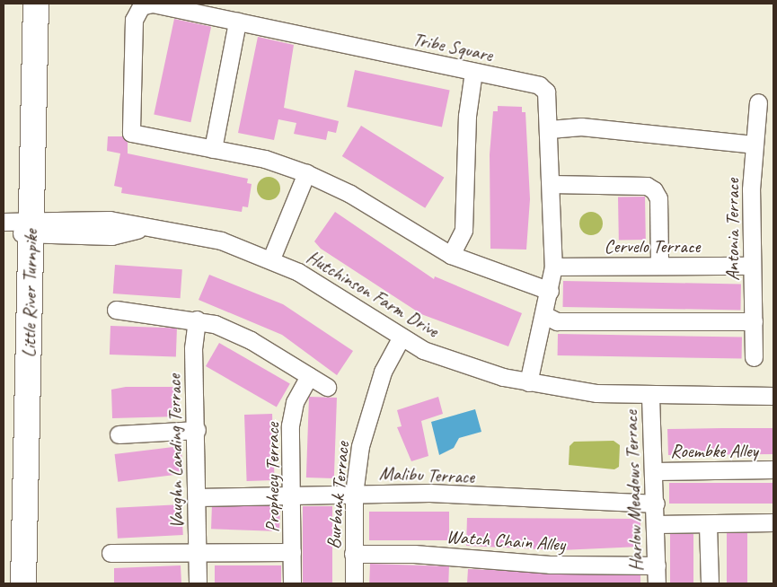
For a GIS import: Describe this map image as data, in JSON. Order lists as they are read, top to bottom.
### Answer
{
  "streets": {
    "highway": ["Little River Turnpike"],
    "street": [
      "Tribe Square",
      "Antonia Terrace",
      "Cervelo Terrace",
      "Hutchinson Farm Drive",
      "Roembke Alley",
      "Vaughn Landing Terrace",
      "Malibu Terrace",
      "Prophecy Terrace",
      "Harlow Meadows Terrace",
      "Burbank Terrace",
      "Watch Chain Alley"
    ]
  },
  "crossings": [
    ["Tribe Square", "Cervelo Terrace"],
    ["Tribe Square", "Hutchinson Farm Drive"],
    ["Antonia Terrace", "Cervelo Terrace"],
    ["Little River Turnpike", "Hutchinson Farm Drive"],
    ["Hutchinson Farm Drive", "Harlow Meadows Terrace"],
    ["Hutchinson Farm Drive", "Burbank Terrace"],
    ["Roembke Alley", "Harlow Meadows Terrace"],
    ["Vaughn Landing Terrace", "Malibu Terrace"],
    ["Malibu Terrace", "Prophecy Terrace"],
    ["Malibu Terrace", "Harlow Meadows Terrace"],
    ["Malibu Terrace", "Burbank Terrace"],
    ["Harlow Meadows Terrace", "Watch Chain Alley"],
    ["Burbank Terrace", "Watch Chain Alley"]
  ]
}
